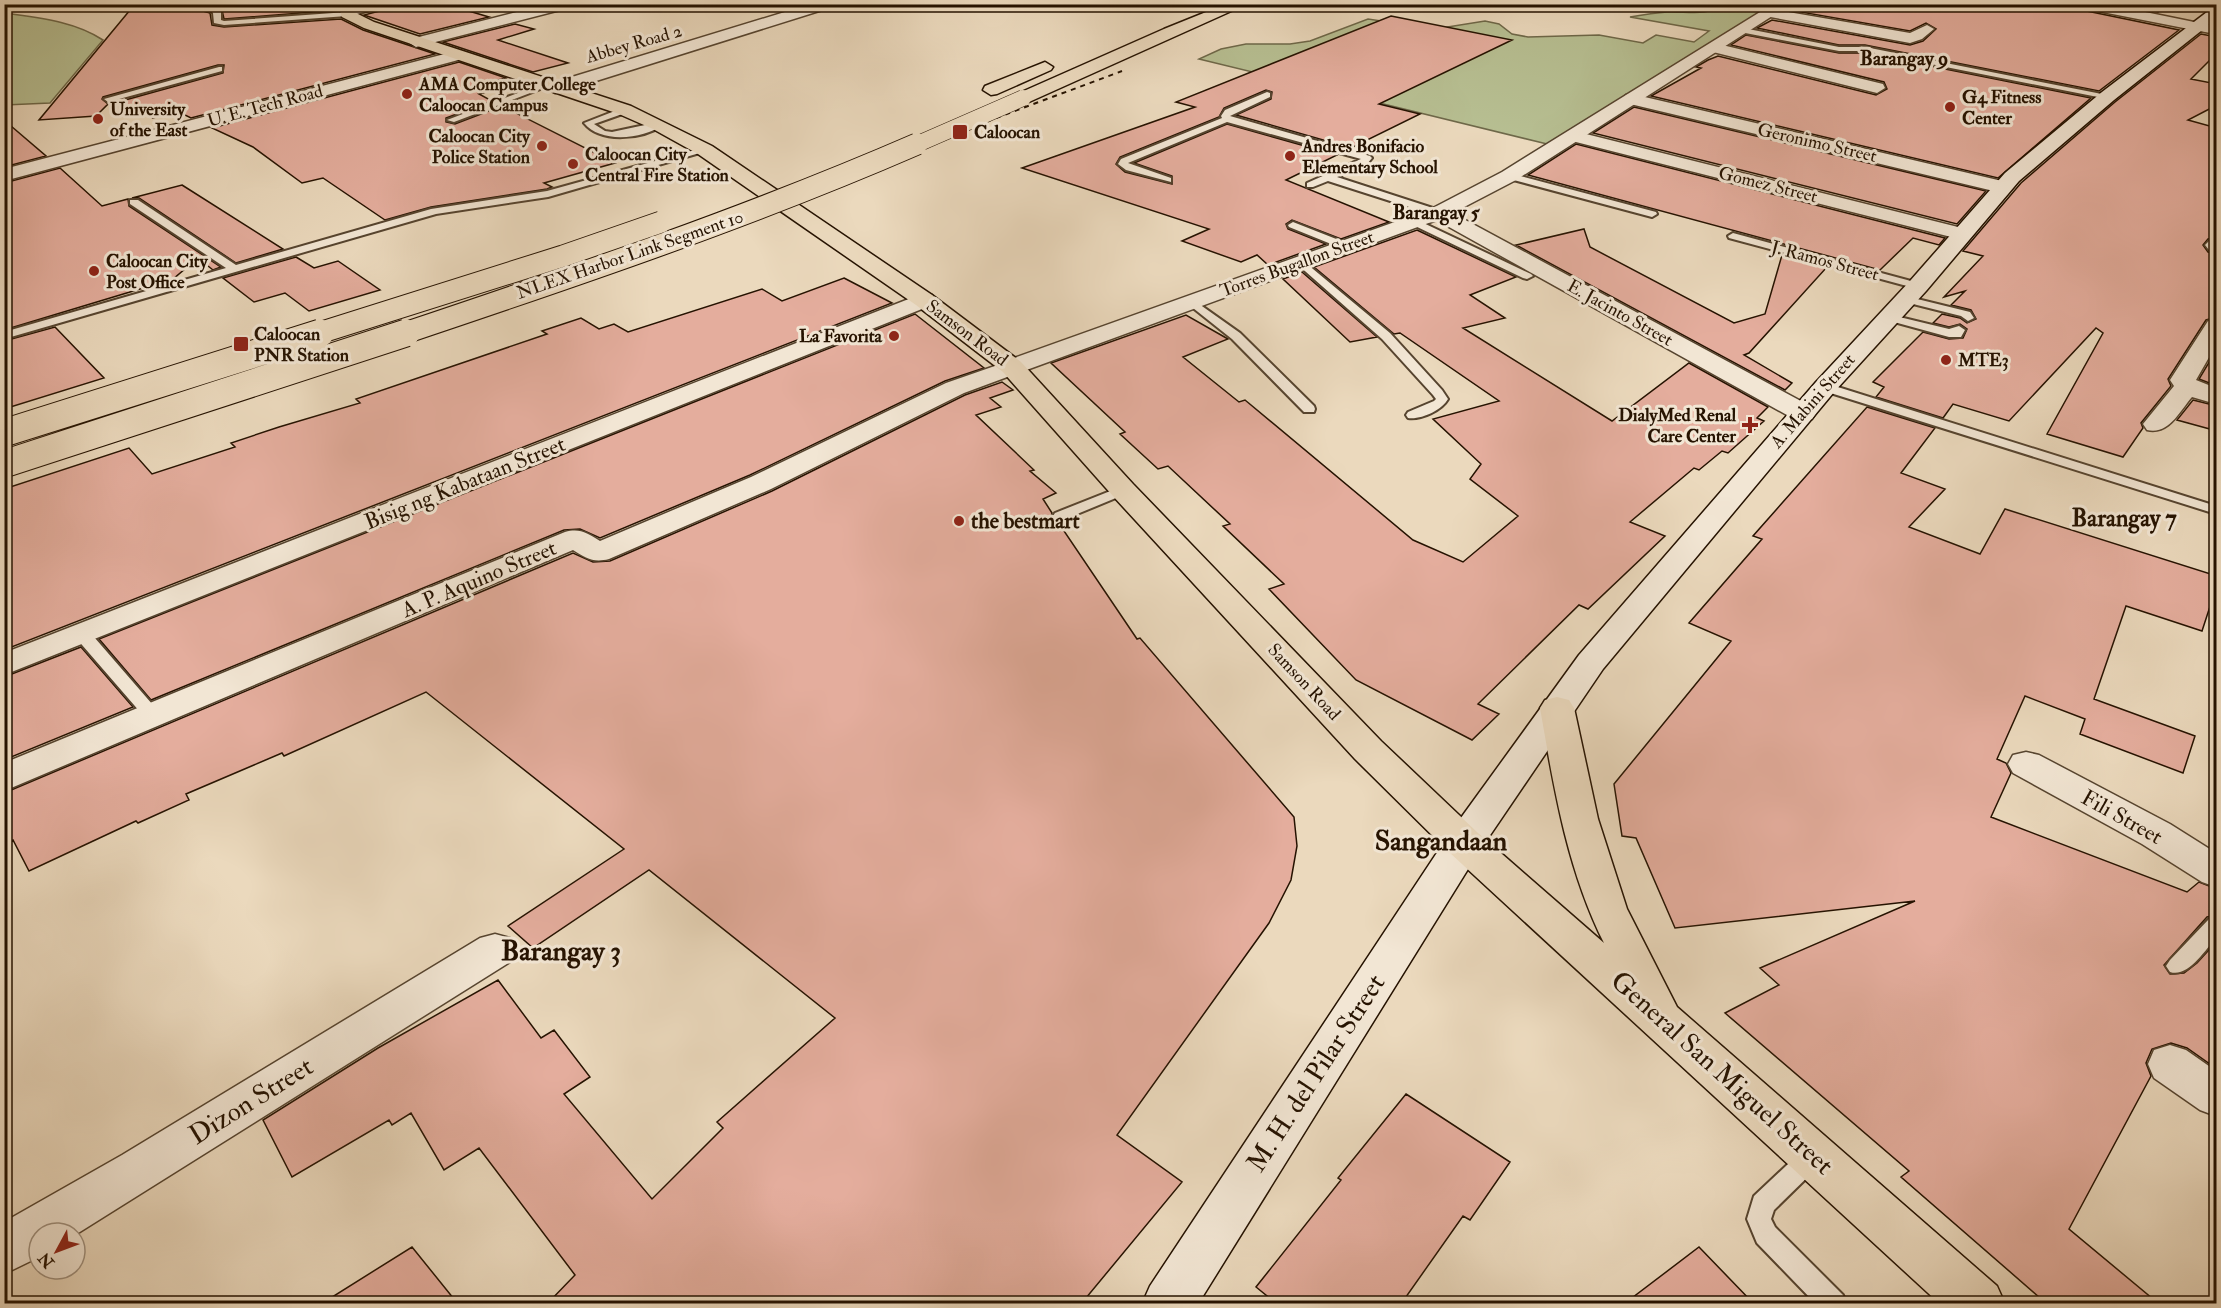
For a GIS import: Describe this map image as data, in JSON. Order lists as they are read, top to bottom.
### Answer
{
  "streets": {
    "highway": ["NLEX Harbor Link Segment 10", "Samson Road", "General San Miguel Street"],
    "street": [
      "Abbey Road 2",
      "U. E. Tech Road",
      "Geronimo Street",
      "Gomez Street",
      "Torres Bugallon Street",
      "E. Jacinto Street",
      "A. Mabini Street",
      "Bisig ng Kabataan Street",
      "A. P. Aquino Street",
      "Fili Street",
      "M. H. del Pilar Street",
      "Dizon Street"
    ],
    "lane": ["J. Ramos Street"]
  },
  "crossings": [
    ["Abbey Road 2", "Samson Road"],
    ["U. E. Tech Road", "Samson Road"],
    ["Geronimo Street", "Torres Bugallon Street"],
    ["Geronimo Street", "A. Mabini Street"],
    ["Gomez Street", "Torres Bugallon Street"],
    ["Gomez Street", "A. Mabini Street"],
    ["J. Ramos Street", "A. Mabini Street"],
    ["Torres Bugallon Street", "E. Jacinto Street"],
    ["Torres Bugallon Street", "Samson Road"],
    ["Torres Bugallon Street", "A. P. Aquino Street"],
    ["E. Jacinto Street", "A. Mabini Street"],
    ["Samson Road", "A. Mabini Street"],
    ["Samson Road", "Bisig ng Kabataan Street"],
    ["Samson Road", "A. P. Aquino Street"],
    ["Samson Road", "M. H. del Pilar Street"],
    ["Samson Road", "General San Miguel Street"],
    ["A. Mabini Street", "M. H. del Pilar Street"],
    ["A. Mabini Street", "General San Miguel Street"],
    ["M. H. del Pilar Street", "General San Miguel Street"]
  ],
  "districts": [
    "Barangay 9",
    "Barangay 5",
    "Barangay 7",
    "Sangandaan",
    "Barangay 3"
  ],
  "places": {
    "other": [
      "AMA Computer College Caloocan Campus",
      "G4 Fitness Center",
      "University of the East",
      "Caloocan City Police Station",
      "Andres Bonifacio Elementary School",
      "Caloocan City Central Fire Station",
      "Caloocan City Post Office",
      "La Favorita",
      "MTE3",
      "the bestmart"
    ],
    "transit": ["Caloocan", "Caloocan PNR Station"],
    "health": ["DialyMed Renal Care Center"]
  },
  "north": "bottom left"
}
